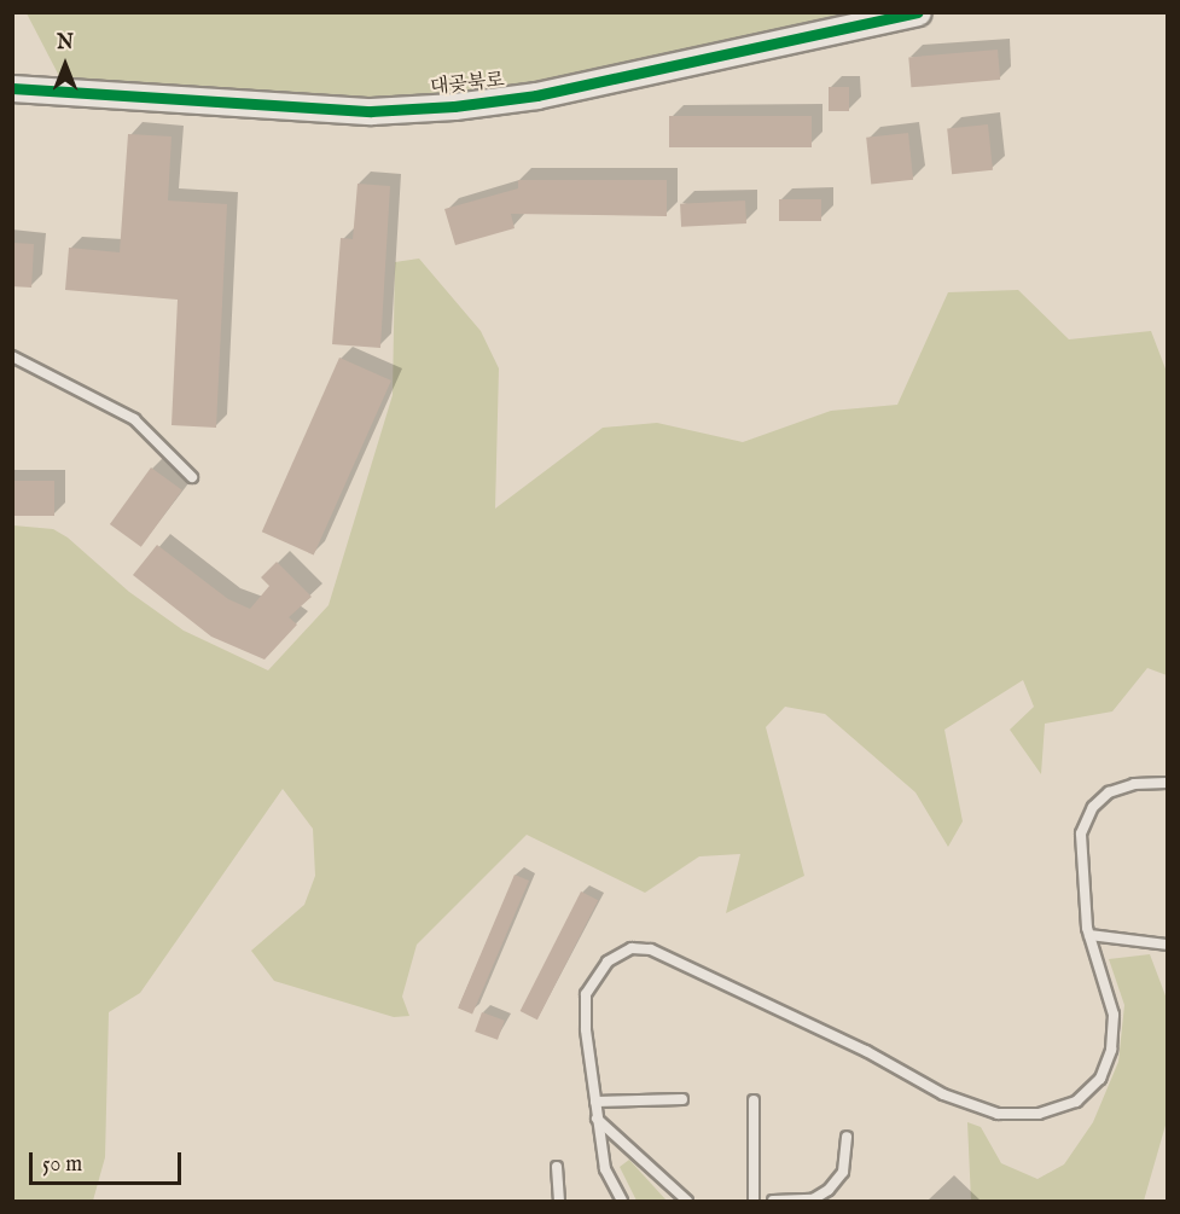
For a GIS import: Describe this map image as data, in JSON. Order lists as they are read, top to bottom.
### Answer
{
  "streets": {
    "street": ["대곶북로"]
  },
  "scale_bar": "50 m",
  "north": "top"
}
